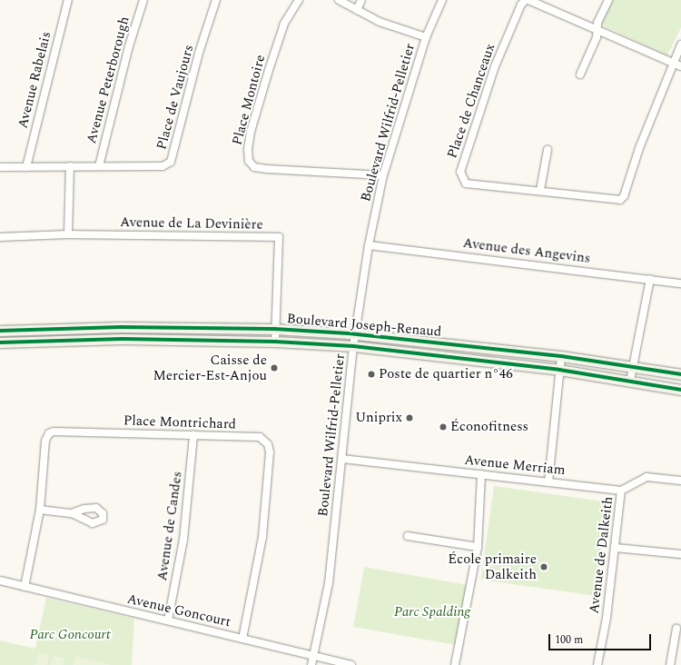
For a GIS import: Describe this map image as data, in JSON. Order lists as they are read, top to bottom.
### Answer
{
  "streets": {
    "street": [
      "Avenue Rabelais",
      "Avenue Peterborough",
      "Place de Vaujours",
      "Place Montoire",
      "Place de Chanceaux",
      "Boulevard Wilfrid-Pelletier",
      "Avenue de La Devinière",
      "Avenue des Angevins",
      "Boulevard Joseph-Renaud",
      "Place Montrichard",
      "Avenue Merriam",
      "Avenue de Candes",
      "Avenue de Dalkeith",
      "Avenue Goncourt"
    ]
  },
  "crossings": [
    ["Avenue Rabelais", "Place de Vaujours"],
    ["Avenue Peterborough", "Place de Vaujours"],
    ["Place Montoire", "Boulevard Wilfrid-Pelletier"],
    ["Boulevard Wilfrid-Pelletier", "Avenue des Angevins"],
    ["Boulevard Wilfrid-Pelletier", "Boulevard Joseph-Renaud"],
    ["Boulevard Wilfrid-Pelletier", "Avenue Merriam"],
    ["Boulevard Wilfrid-Pelletier", "Avenue Goncourt"],
    ["Avenue de La Devinière", "Boulevard Joseph-Renaud"],
    ["Place Montrichard", "Avenue de Candes"],
    ["Place Montrichard", "Avenue Goncourt"],
    ["Avenue Merriam", "Avenue de Dalkeith"],
    ["Avenue de Candes", "Avenue Goncourt"]
  ],
  "parks": ["Parc Spalding", "Parc Goncourt"],
  "places": [
    "Caisse de Mercier-Est-Anjou",
    "Poste de quartier n°46",
    "Uniprix",
    "Éconofitness",
    "École primaire Dalkeith"
  ],
  "scale_bar": "100 m"
}
